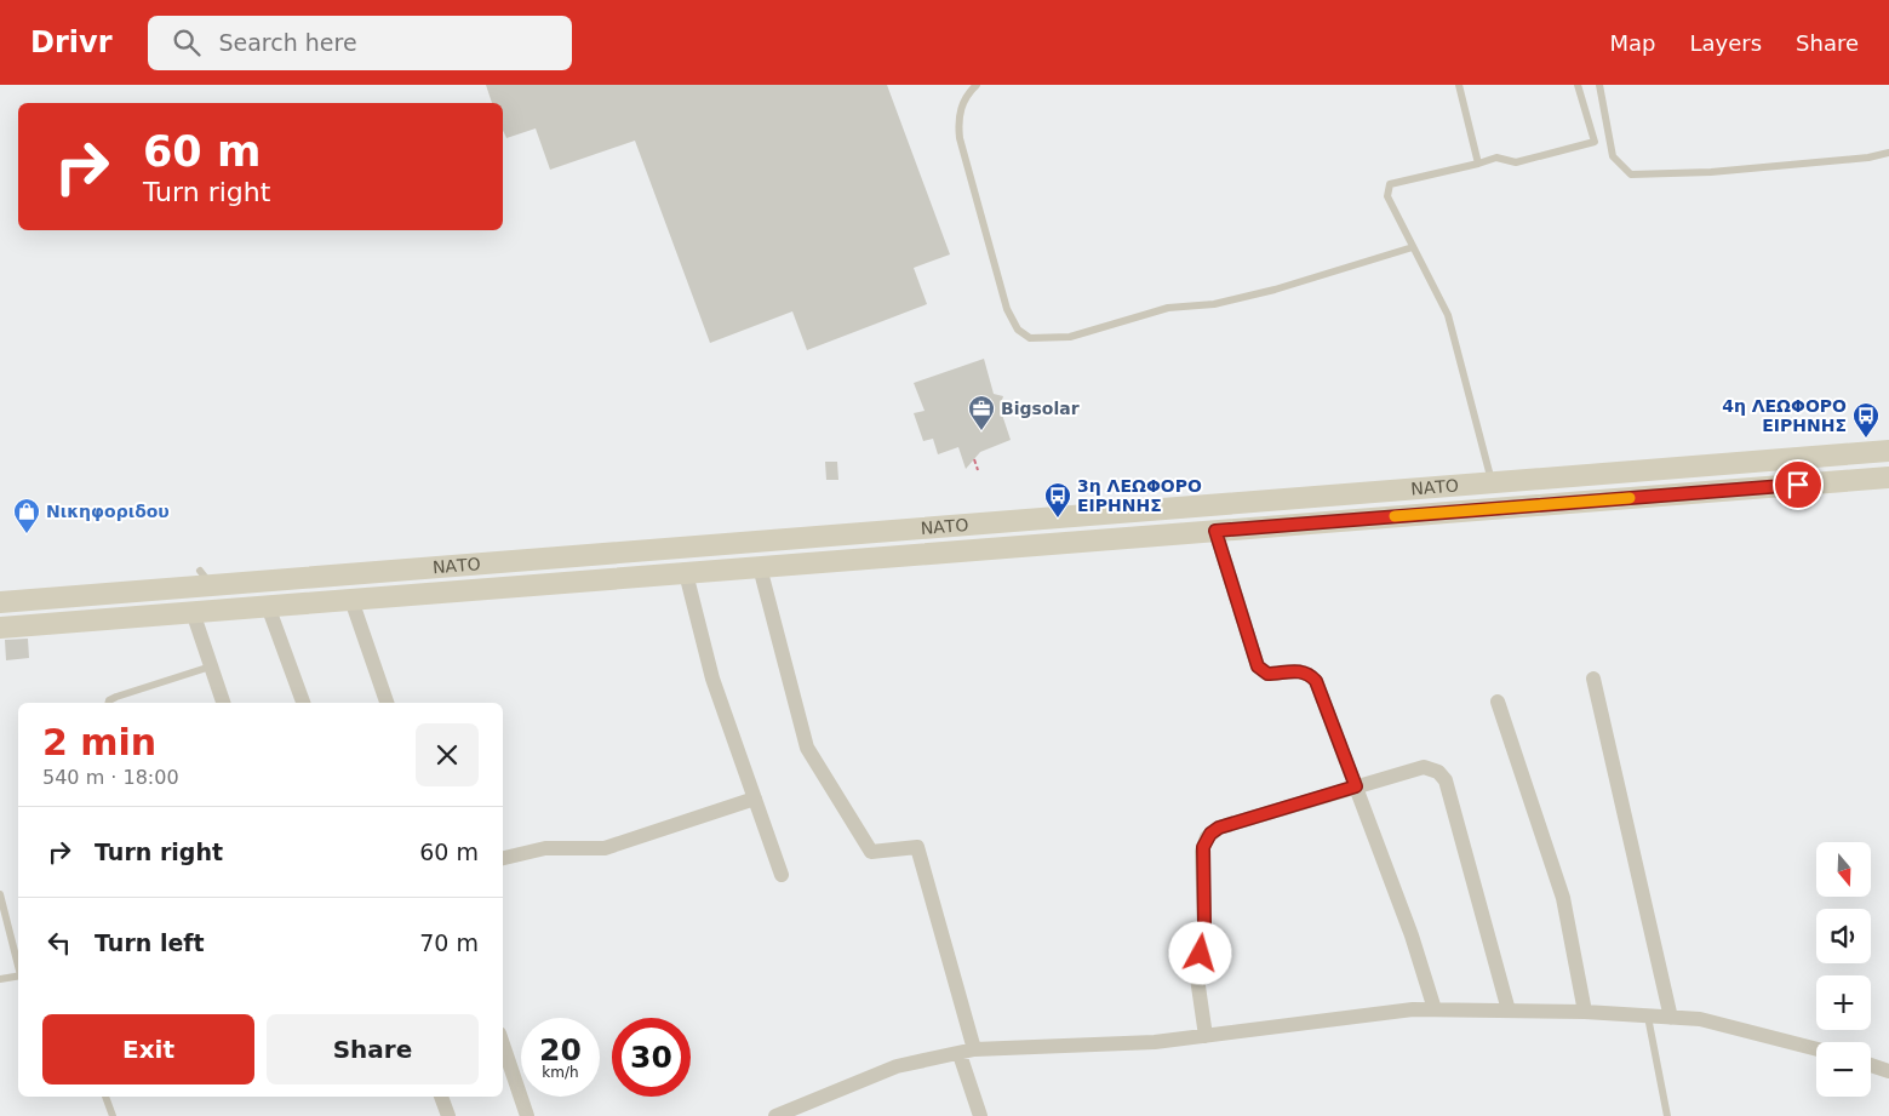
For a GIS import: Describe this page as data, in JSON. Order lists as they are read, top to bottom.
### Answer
{
  "streets": {
    "main road": ["ΝΑΤΟ"]
  },
  "places": {
    "office": ["Bigsolar"],
    "bus stop": ["4η ΛΕΩΦΟΡΟ ΕΙΡΗΝΗΣ", "3η ΛΕΩΦΟΡΟ ΕΙΡΗΝΗΣ"],
    "shop": ["Νικηφοριδου"]
  },
  "north": "bottom",
  "page": {
    "header": "Drivr",
    "search": "Search here",
    "nav": ["Map", "Layers", "Share"],
    "turn": ["60 m", "Turn right"],
    "heading": ["2 min", "540 m · 18:00"],
    "list": [
      {
        "name": "Turn right",
        "value": "60 m"
      },
      {
        "name": "Turn left",
        "value": "70 m"
      }
    ],
    "map_buttons": ["+", "−"],
    "buttons": ["Exit", "Share"],
    "speed": "20 km/h",
    "limit": "30"
  }
}
